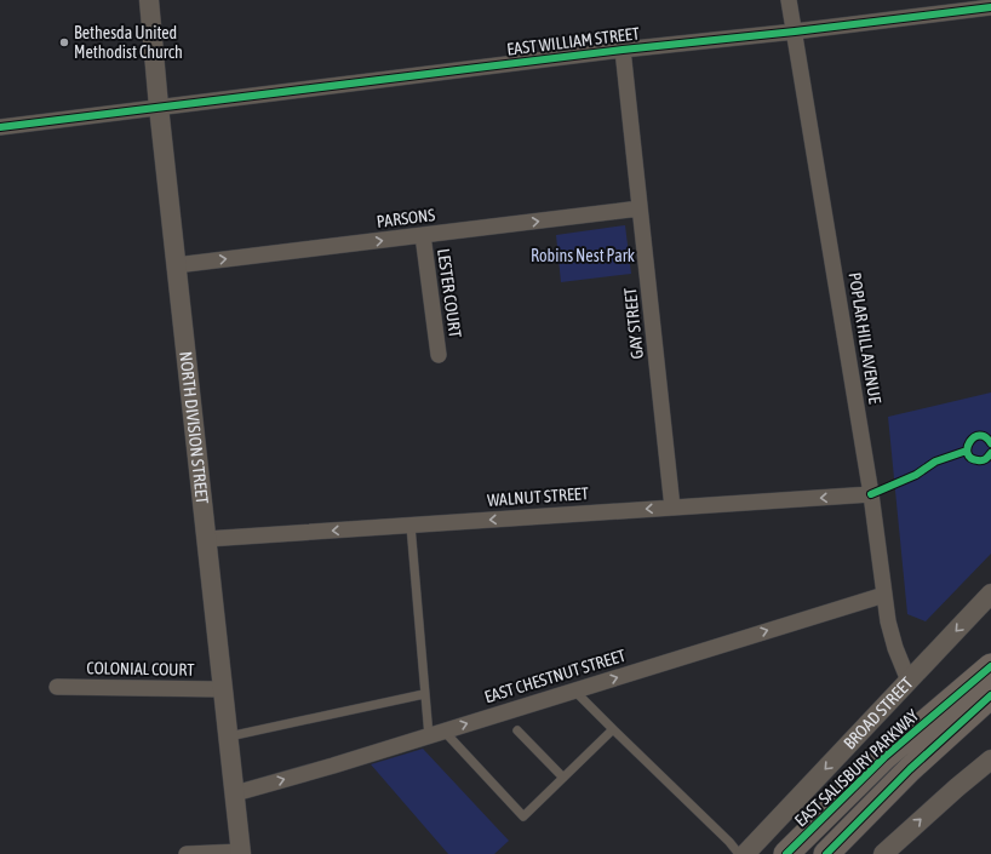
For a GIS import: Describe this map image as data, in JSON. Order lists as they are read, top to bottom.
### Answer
{
  "streets": {
    "main road": ["EAST SALISBURY PARKWAY"],
    "street": [
      "EAST WILLIAM STREET",
      "PARSONS",
      "LESTER COURT",
      "GAY STREET",
      "POPLAR HILL AVENUE",
      "NORTH DIVISION STREET",
      "WALNUT STREET",
      "COLONIAL COURT",
      "EAST CHESTNUT STREET",
      "BROAD STREET"
    ]
  },
  "crossings": [
    ["EAST WILLIAM STREET", "GAY STREET"],
    ["EAST WILLIAM STREET", "POPLAR HILL AVENUE"],
    ["EAST WILLIAM STREET", "NORTH DIVISION STREET"],
    ["PARSONS", "LESTER COURT"],
    ["PARSONS", "GAY STREET"],
    ["PARSONS", "NORTH DIVISION STREET"],
    ["GAY STREET", "WALNUT STREET"],
    ["POPLAR HILL AVENUE", "WALNUT STREET"],
    ["POPLAR HILL AVENUE", "EAST CHESTNUT STREET"],
    ["POPLAR HILL AVENUE", "BROAD STREET"],
    ["NORTH DIVISION STREET", "WALNUT STREET"],
    ["NORTH DIVISION STREET", "COLONIAL COURT"],
    ["NORTH DIVISION STREET", "EAST CHESTNUT STREET"]
  ],
  "one_way": ["PARSONS", "WALNUT STREET", "EAST CHESTNUT STREET"],
  "parks": ["Robins Nest Park"],
  "places": ["Bethesda United Methodist Church"]
}
